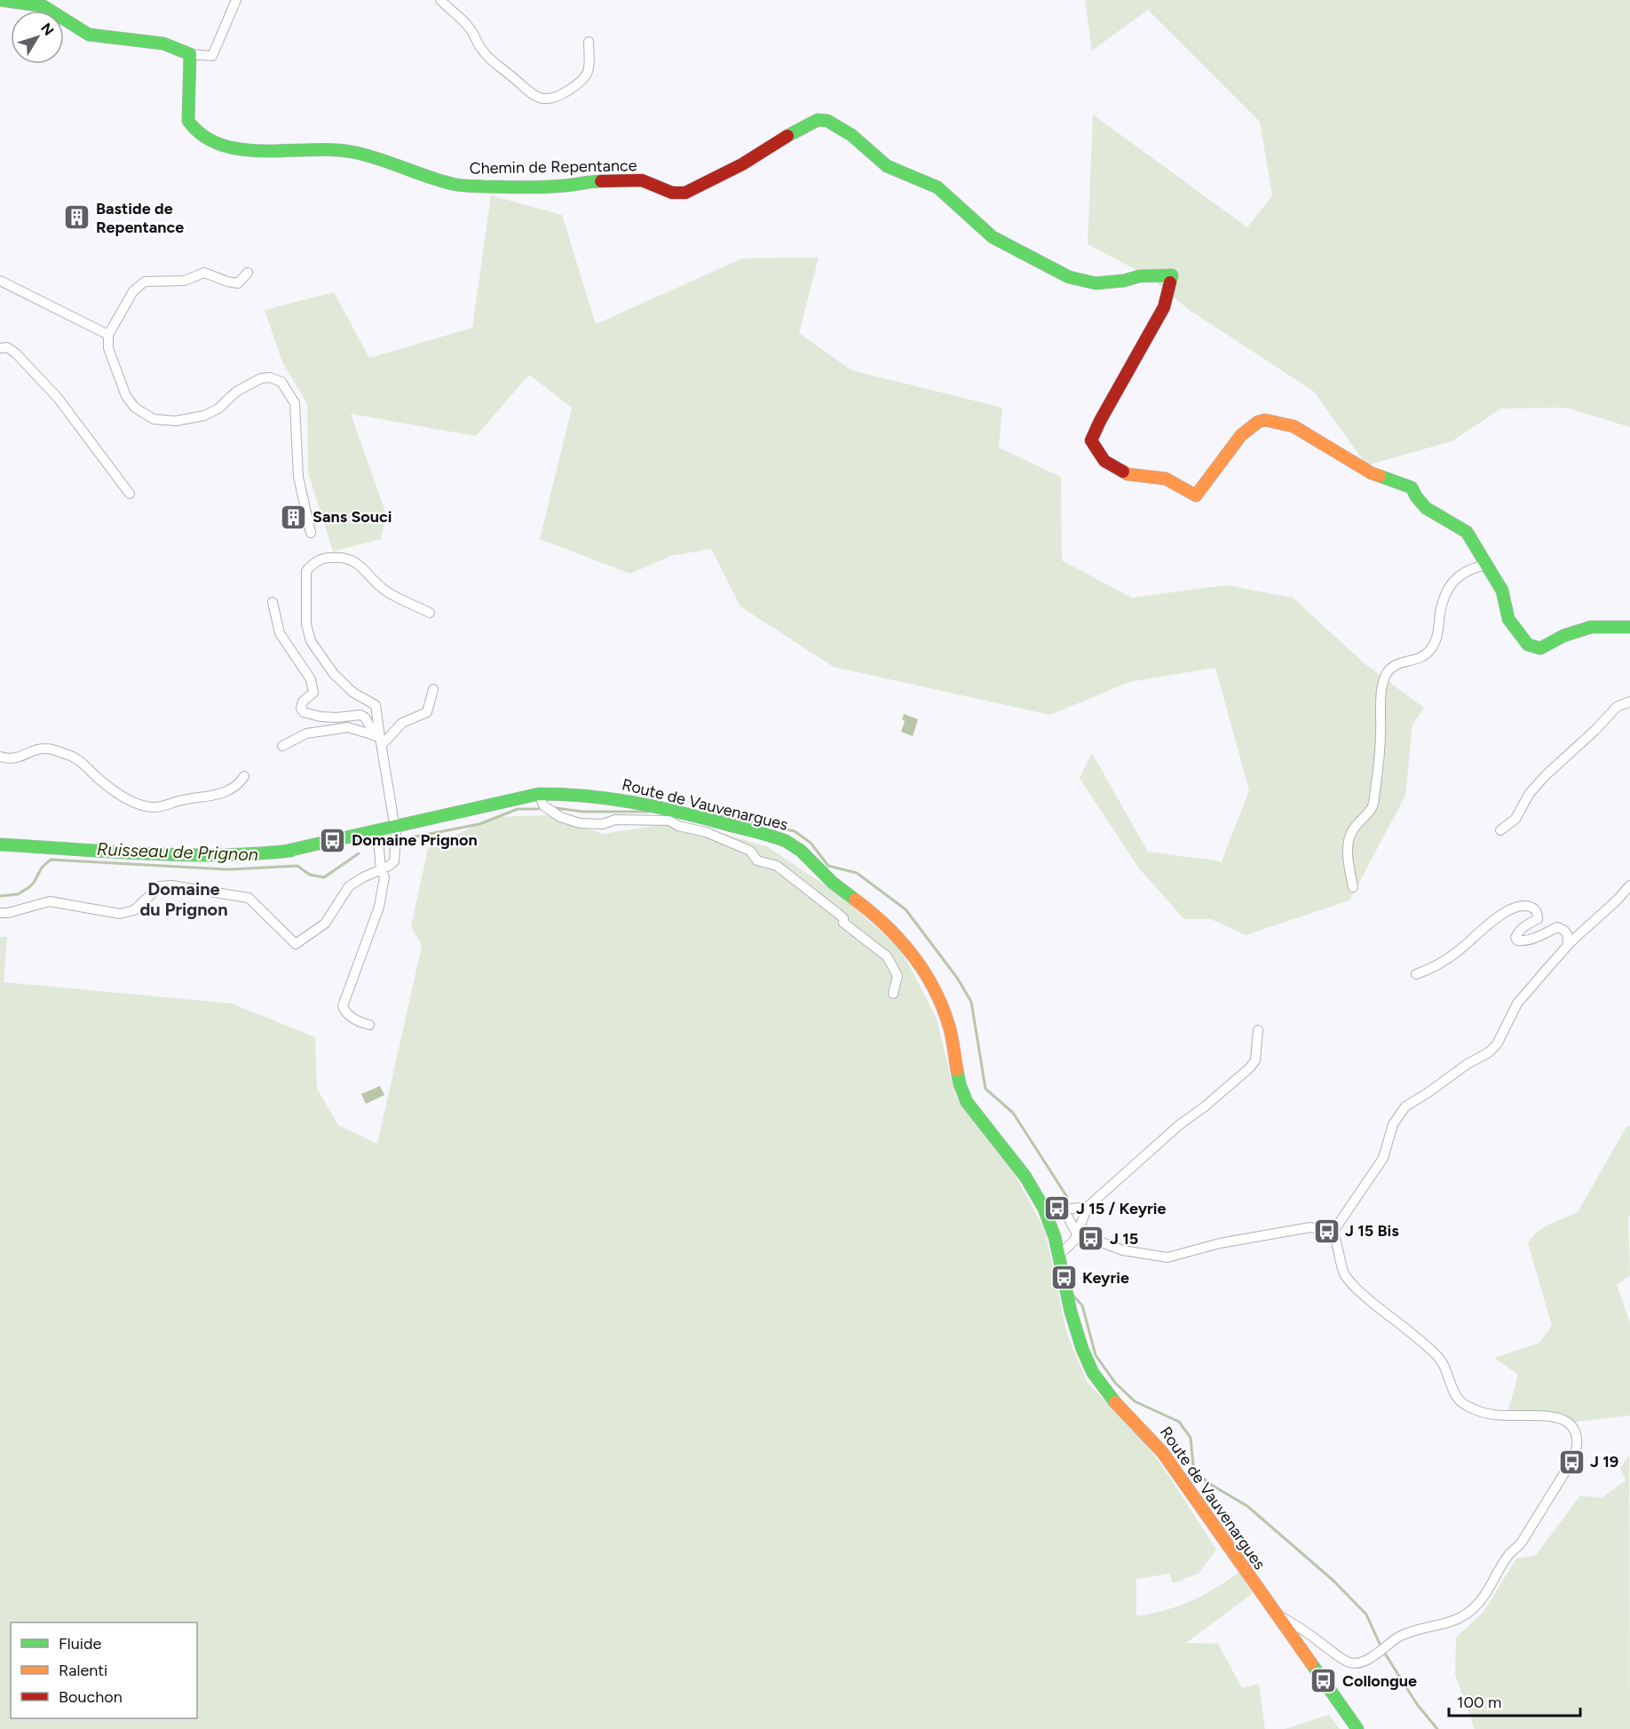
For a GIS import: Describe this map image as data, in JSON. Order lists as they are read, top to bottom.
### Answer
{
  "streets": {
    "street": ["Chemin de Repentance", "Route de Vauvenargues"]
  },
  "districts": ["Domaine du Prignon"],
  "water": ["Ruisseau de Prignon"],
  "places": {
    "building": ["Bastide de Repentance", "Sans Souci"],
    "bus stop": [
      "Domaine Prignon",
      "J 15 / Keyrie",
      "J 15 Bis",
      "J 15",
      "Keyrie",
      "J 19",
      "Collongue"
    ]
  },
  "legend": ["Fluide", "Ralenti", "Bouchon"],
  "scale_bar": "100 m",
  "north": "top right"
}
